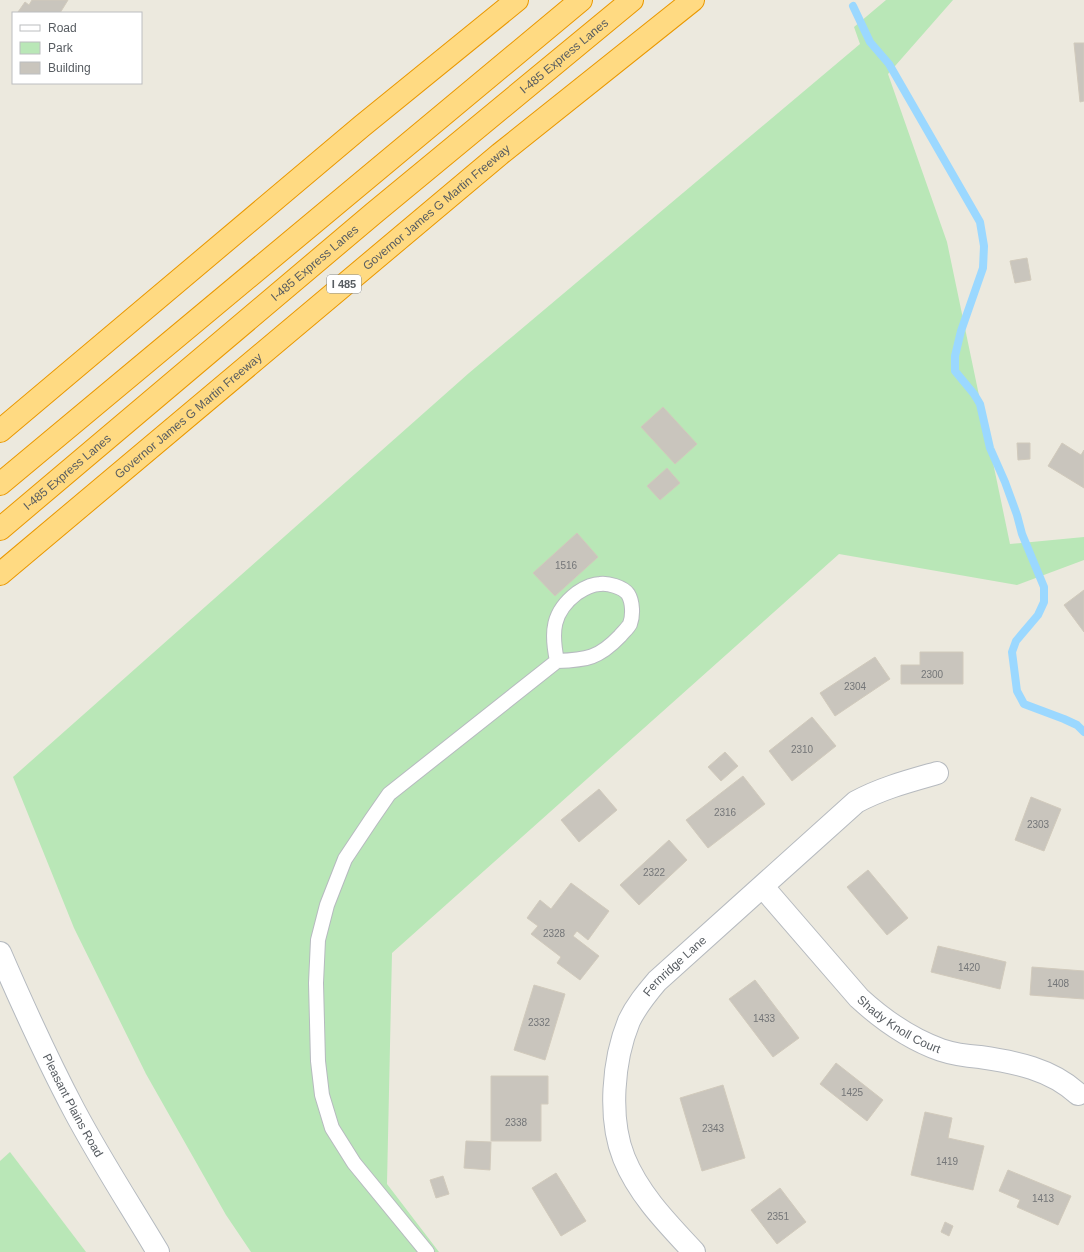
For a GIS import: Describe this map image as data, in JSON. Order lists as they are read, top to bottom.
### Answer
{
  "streets": {
    "highway": ["I-485 Express Lanes", "Governor James G Martin Freeway", "I 485"],
    "street": ["Fernridge Lane", "Shady Knoll Court", "Pleasant Plains Road"]
  },
  "crossings": [
    ["Fernridge Lane", "Shady Knoll Court"]
  ],
  "house_numbers": [
    "1516",
    "2300",
    "2304",
    "2310",
    "2316",
    "2303",
    "2322",
    "2328",
    "1420",
    "1408",
    "1433",
    "2332",
    "1425",
    "2338",
    "2343",
    "1419",
    "1413",
    "2351"
  ],
  "legend": ["Road", "Park", "Building"]
}
